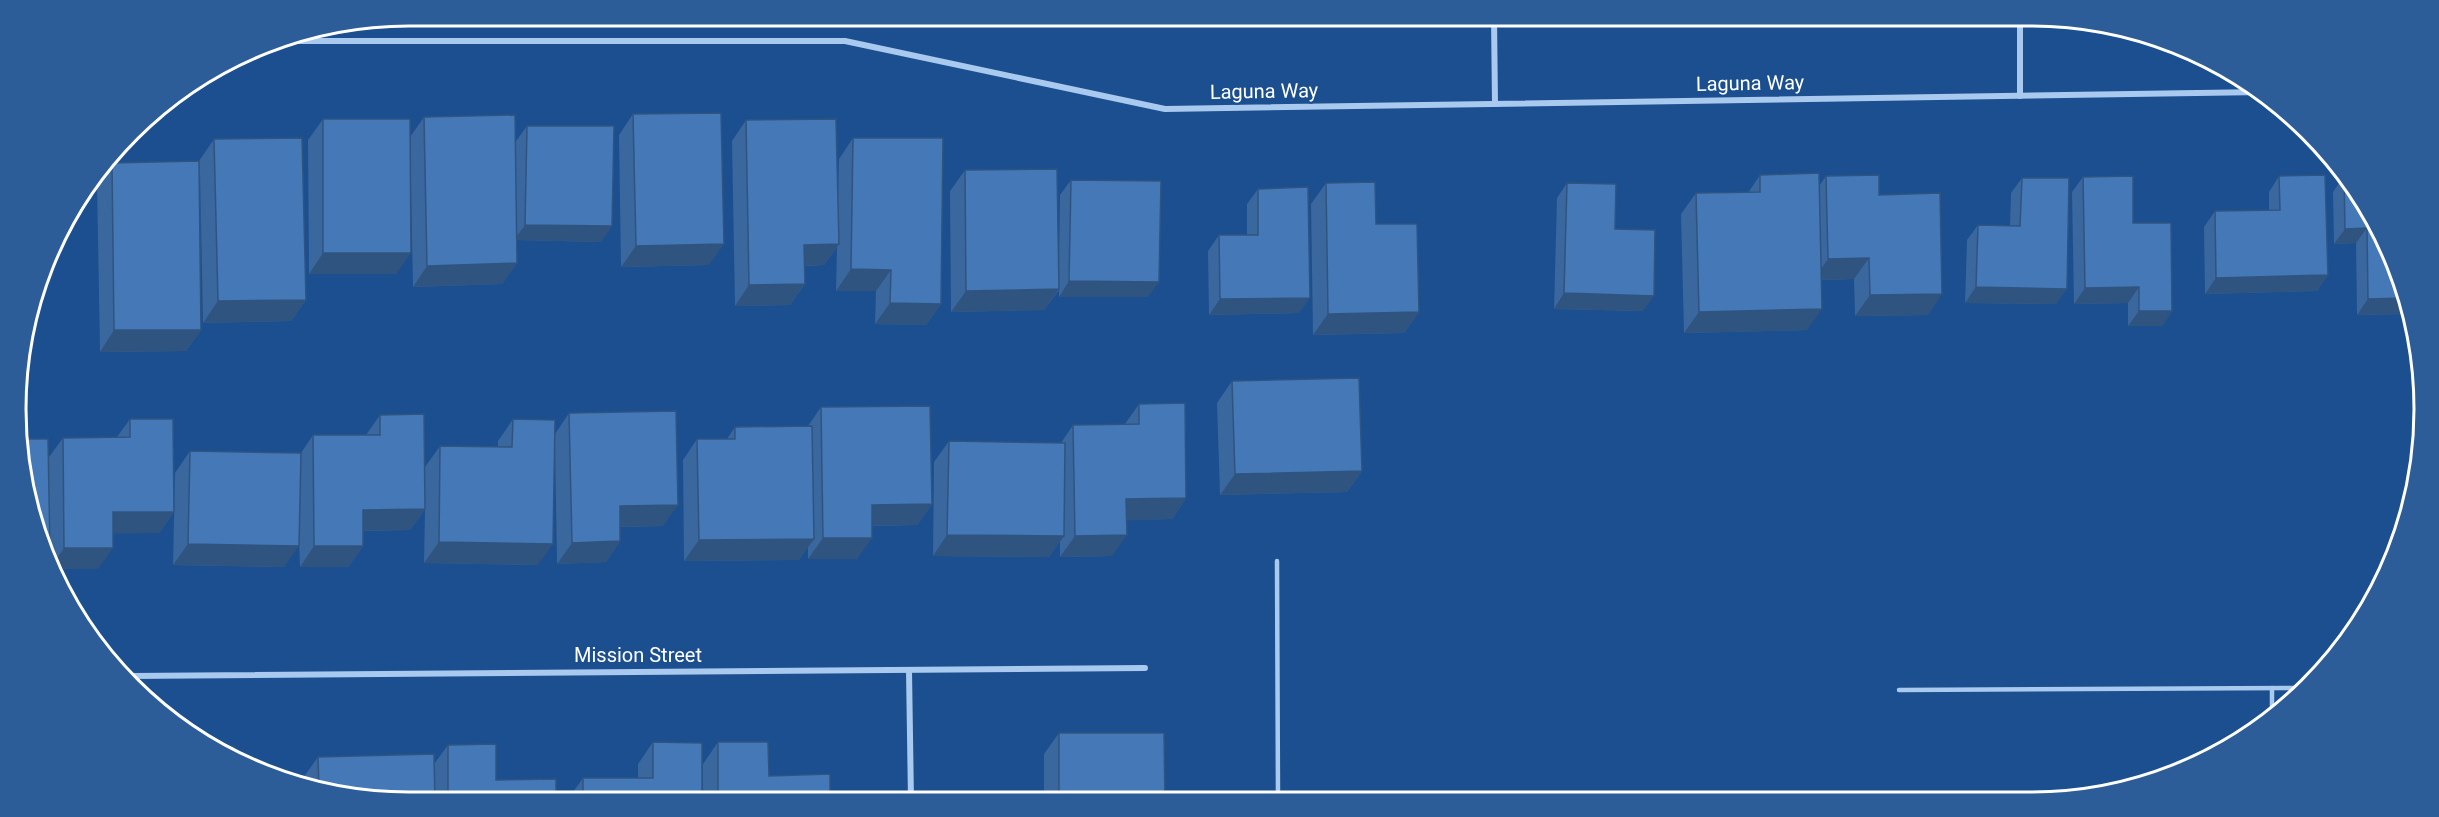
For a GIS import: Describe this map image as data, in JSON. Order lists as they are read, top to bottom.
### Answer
{
  "streets": {
    "street": ["Laguna Way", "Mission Street"]
  }
}
